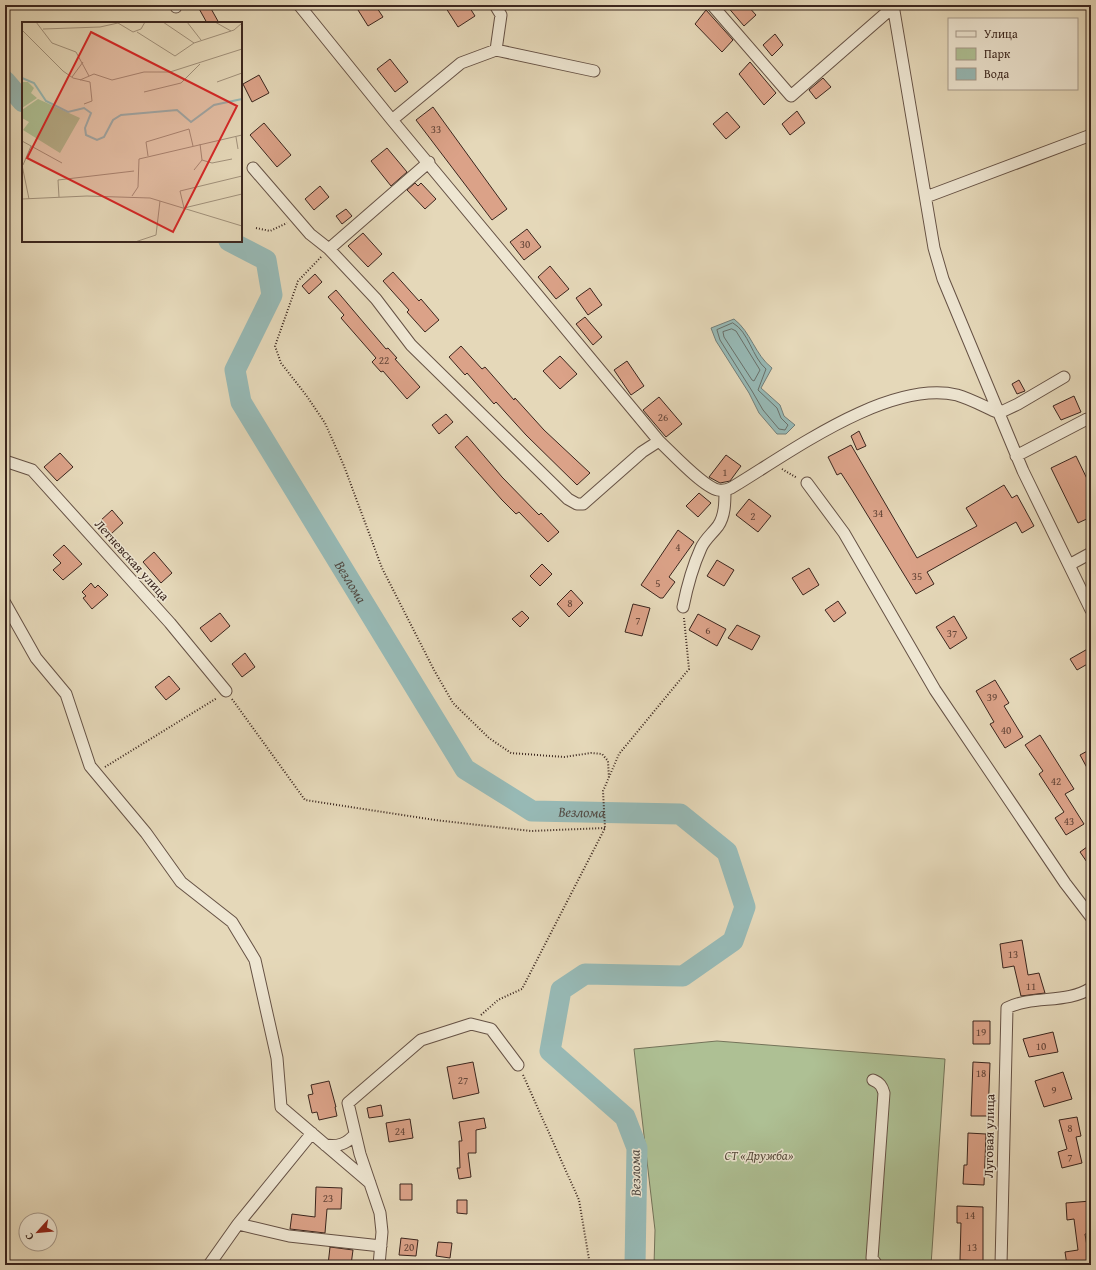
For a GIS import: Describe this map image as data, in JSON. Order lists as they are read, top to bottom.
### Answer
{
  "streets": {
    "street": ["Летневская улица", "Луговая улица"]
  },
  "water": ["Везлома"],
  "parks": ["СТ «Дружба»"],
  "house_numbers": [
    "33",
    "30",
    "22",
    "26",
    "1",
    "34",
    "2",
    "4",
    "35",
    "5",
    "8",
    "7",
    "6",
    "37",
    "39",
    "40",
    "42",
    "43",
    "13",
    "11",
    "19",
    "10",
    "18",
    "27",
    "9",
    "8",
    "24",
    "7",
    "23",
    "14",
    "20",
    "13"
  ],
  "legend": ["Улица", "Парк", "Вода"],
  "north": "bottom left"
}
